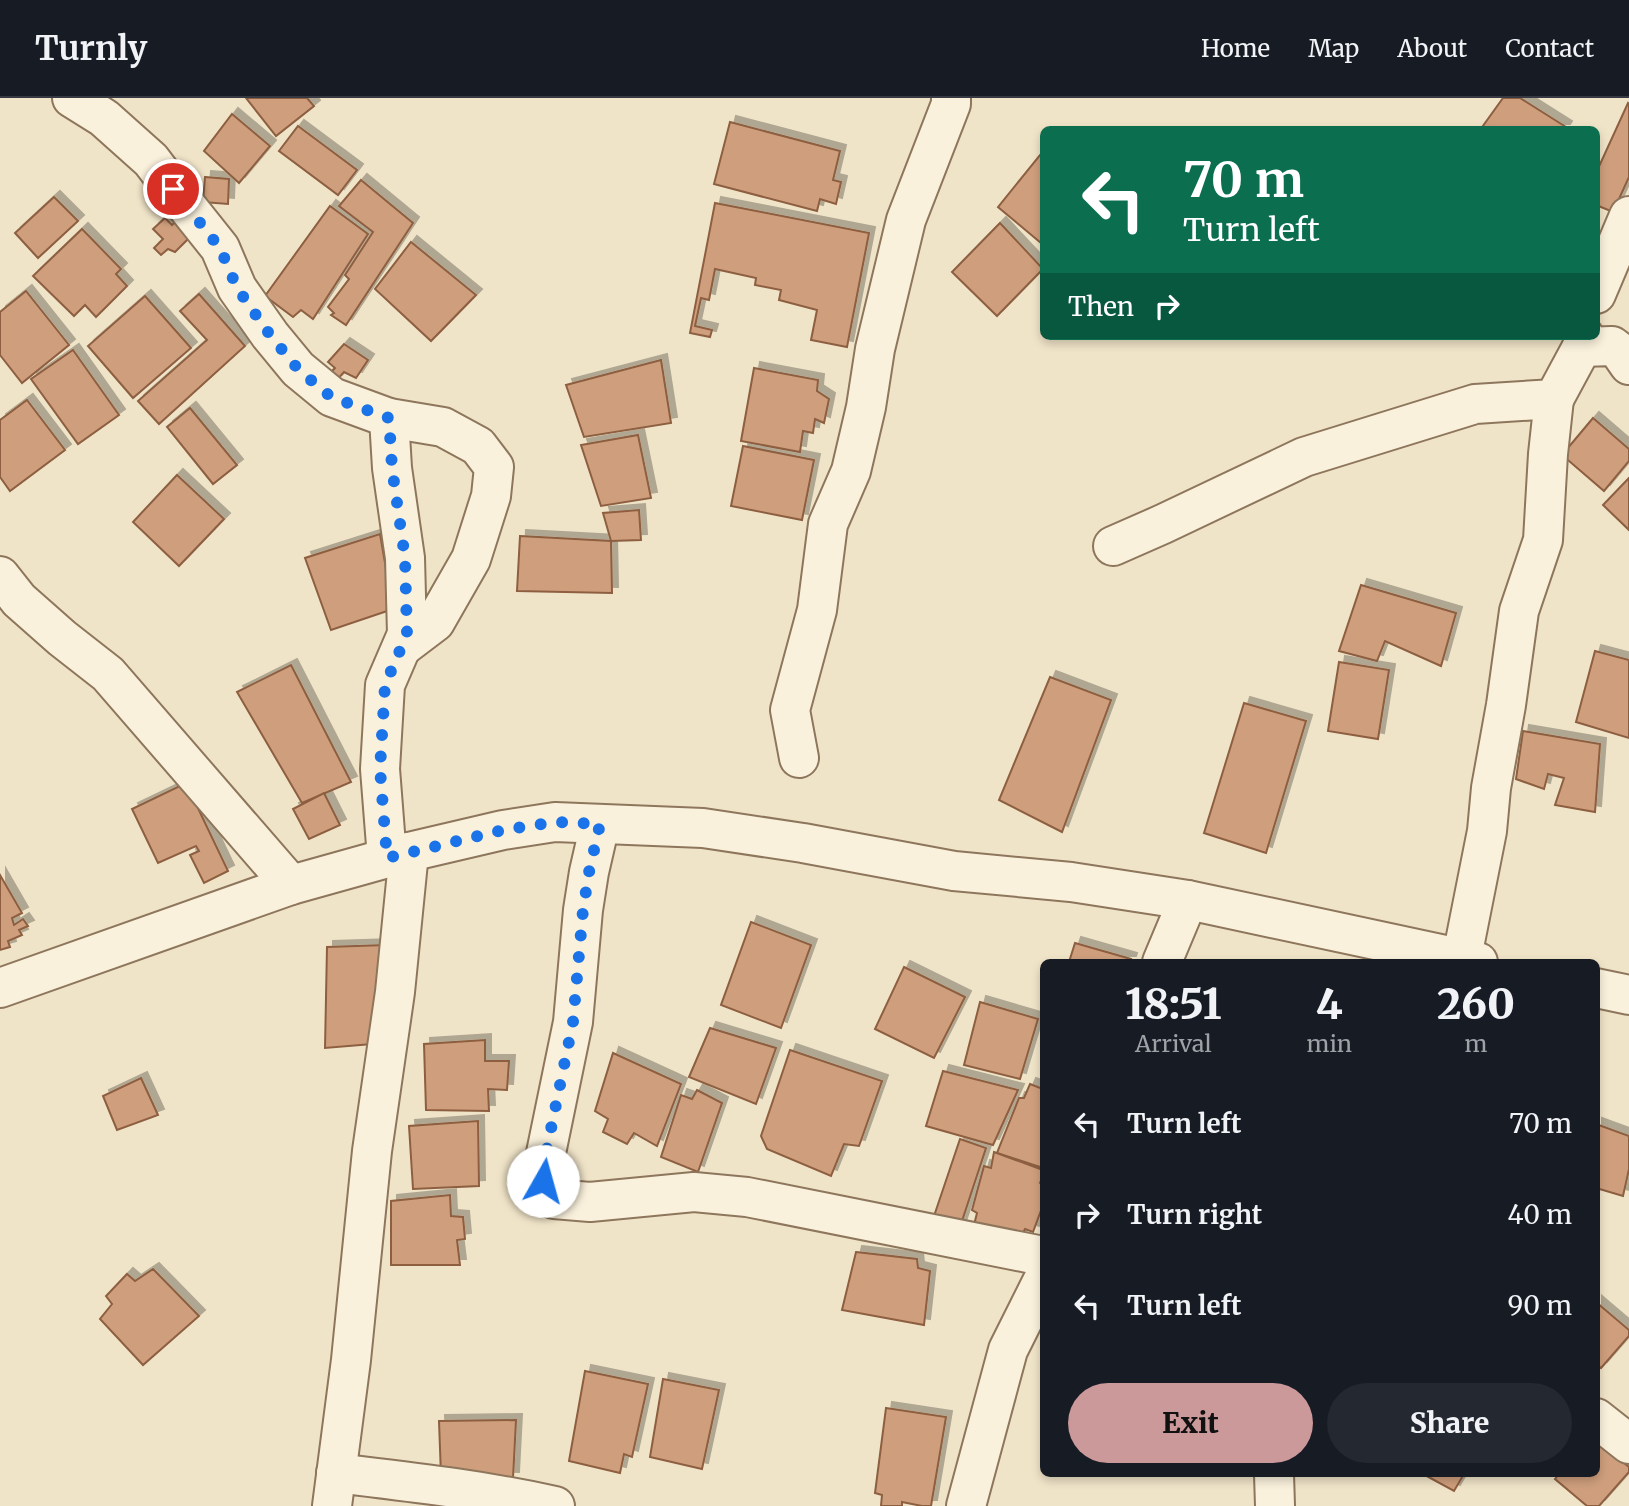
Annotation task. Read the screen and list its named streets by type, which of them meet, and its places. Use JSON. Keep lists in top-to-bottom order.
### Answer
{
  "page": {
    "header": "Turnly",
    "nav": [
      "Home",
      "Map",
      "About",
      "Contact"
    ],
    "turn": ["70 m", "Turn left"],
    "then": "Then",
    "eta": [
      "18:51",
      "Arrival",
      "4",
      "min",
      "260",
      "m"
    ],
    "list": [
      {
        "name": "Turn left",
        "value": "70 m"
      },
      {
        "name": "Turn right",
        "value": "40 m"
      },
      {
        "name": "Turn left",
        "value": "90 m"
      }
    ],
    "buttons": ["Exit", "Share"]
  }
}
